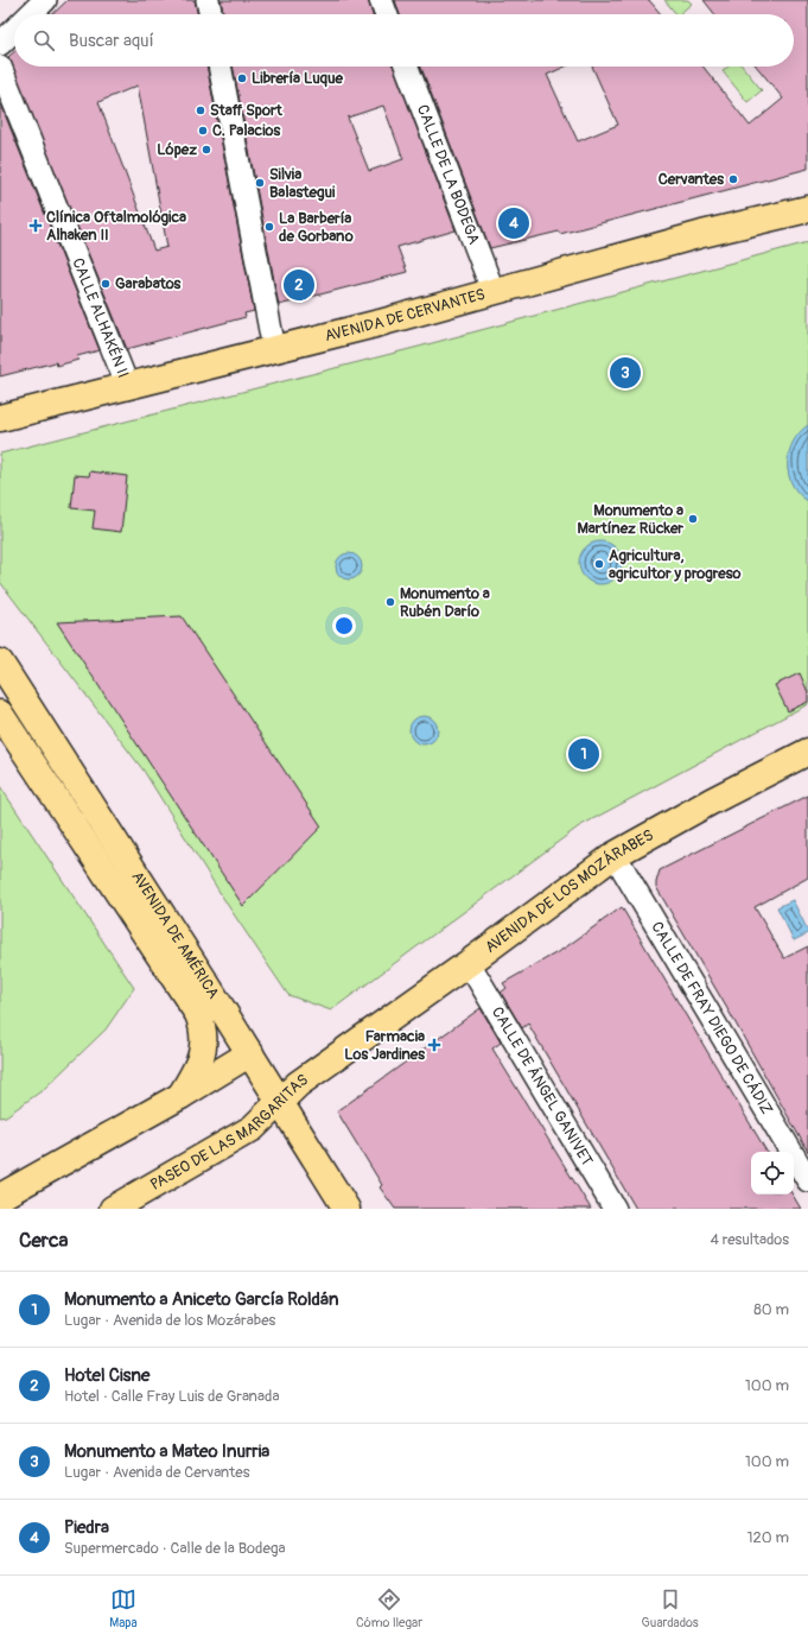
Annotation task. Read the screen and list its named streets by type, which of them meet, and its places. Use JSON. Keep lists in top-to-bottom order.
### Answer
{
  "streets": {
    "main road": [
      "AVENIDA DE CERVANTES",
      "AVENIDA DE LOS MOZÁRABES",
      "AVENIDA DE AMÉRICA",
      "PASEO DE LAS MARGARITAS"
    ],
    "street": [
      "CALLE DE LA BODEGA",
      "CALLE ALHAKÉN II",
      "CALLE DE FRAY DIEGO DE CÁDIZ",
      "CALLE DE ÁNGEL GANIVET"
    ]
  },
  "crossings": [
    ["CALLE DE LA BODEGA", "AVENIDA DE CERVANTES"],
    ["AVENIDA DE CERVANTES", "CALLE ALHAKÉN II"],
    ["AVENIDA DE LOS MOZÁRABES", "CALLE DE FRAY DIEGO DE CÁDIZ"],
    ["AVENIDA DE LOS MOZÁRABES", "CALLE DE ÁNGEL GANIVET"],
    ["AVENIDA DE LOS MOZÁRABES", "PASEO DE LAS MARGARITAS"],
    ["AVENIDA DE AMÉRICA", "PASEO DE LAS MARGARITAS"]
  ],
  "places": {
    "other": [
      "Librería Luque",
      "Staff Sport",
      "C. Palacios",
      "López",
      "Cervantes",
      "Silvia Balastegui",
      "La Barbería de Gorbano",
      "Garabatos",
      "Monumento a Martínez Rücker",
      "Agricultura, agricultor y progreso",
      "Monumento a Rubén Darío"
    ],
    "health": ["Clínica Oftalmológica Alhaken II", "Farmacia Los Jardines"]
  },
  "page": {
    "search": "Buscar aquí",
    "pins": [
      "4",
      "2",
      "3",
      "1"
    ],
    "heading": ["Cerca", "4 resultados"],
    "list": [
      {
        "mark": "1",
        "name": "Monumento a Aniceto García Roldán",
        "note": "Lugar · Avenida de los Mozárabes",
        "value": "80 m"
      },
      {
        "mark": "2",
        "name": "Hotel Cisne",
        "note": "Hotel · Calle Fray Luis de Granada",
        "value": "100 m"
      },
      {
        "mark": "3",
        "name": "Monumento a Mateo Inurria",
        "note": "Lugar · Avenida de Cervantes",
        "value": "100 m"
      },
      {
        "mark": "4",
        "name": "Piedra",
        "note": "Supermercado · Calle de la Bodega",
        "value": "120 m"
      }
    ],
    "nav": ["Mapa", "Cómo llegar", "Guardados"]
  }
}
